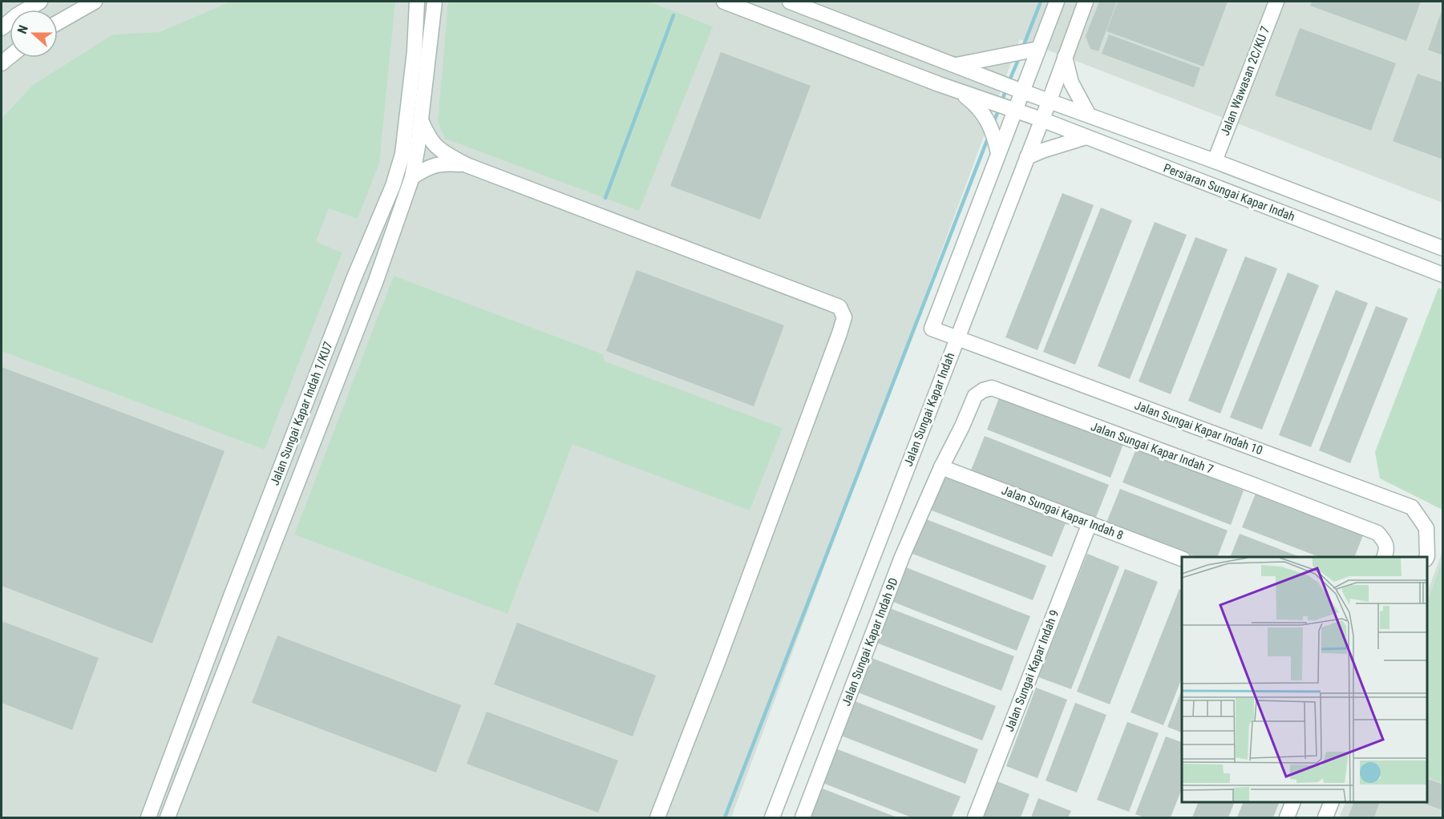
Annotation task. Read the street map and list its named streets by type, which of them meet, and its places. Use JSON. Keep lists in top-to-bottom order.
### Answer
{
  "streets": {
    "street": [
      "Jalan Wawasan 2C/KU 7",
      "Persiaran Sungai Kapar Indah",
      "Jalan Sungai Kapar Indah",
      "Jalan Sungai Kapar Indah 1/KU7",
      "Jalan Sungai Kapar Indah 10",
      "Jalan Sungai Kapar Indah 7",
      "Jalan Sungai Kapar Indah 8",
      "Jalan Sungai Kapar Indah 9D",
      "Jalan Sungai Kapar Indah 9"
    ]
  },
  "crossings": [
    ["Jalan Wawasan 2C/KU 7", "Persiaran Sungai Kapar Indah"],
    ["Persiaran Sungai Kapar Indah", "Jalan Sungai Kapar Indah"],
    ["Jalan Sungai Kapar Indah", "Jalan Sungai Kapar Indah 10"],
    ["Jalan Sungai Kapar Indah 7", "Jalan Sungai Kapar Indah 8"],
    ["Jalan Sungai Kapar Indah 7", "Jalan Sungai Kapar Indah 9D"],
    ["Jalan Sungai Kapar Indah 8", "Jalan Sungai Kapar Indah 9D"],
    ["Jalan Sungai Kapar Indah 8", "Jalan Sungai Kapar Indah 9"]
  ],
  "north": "left"
}
